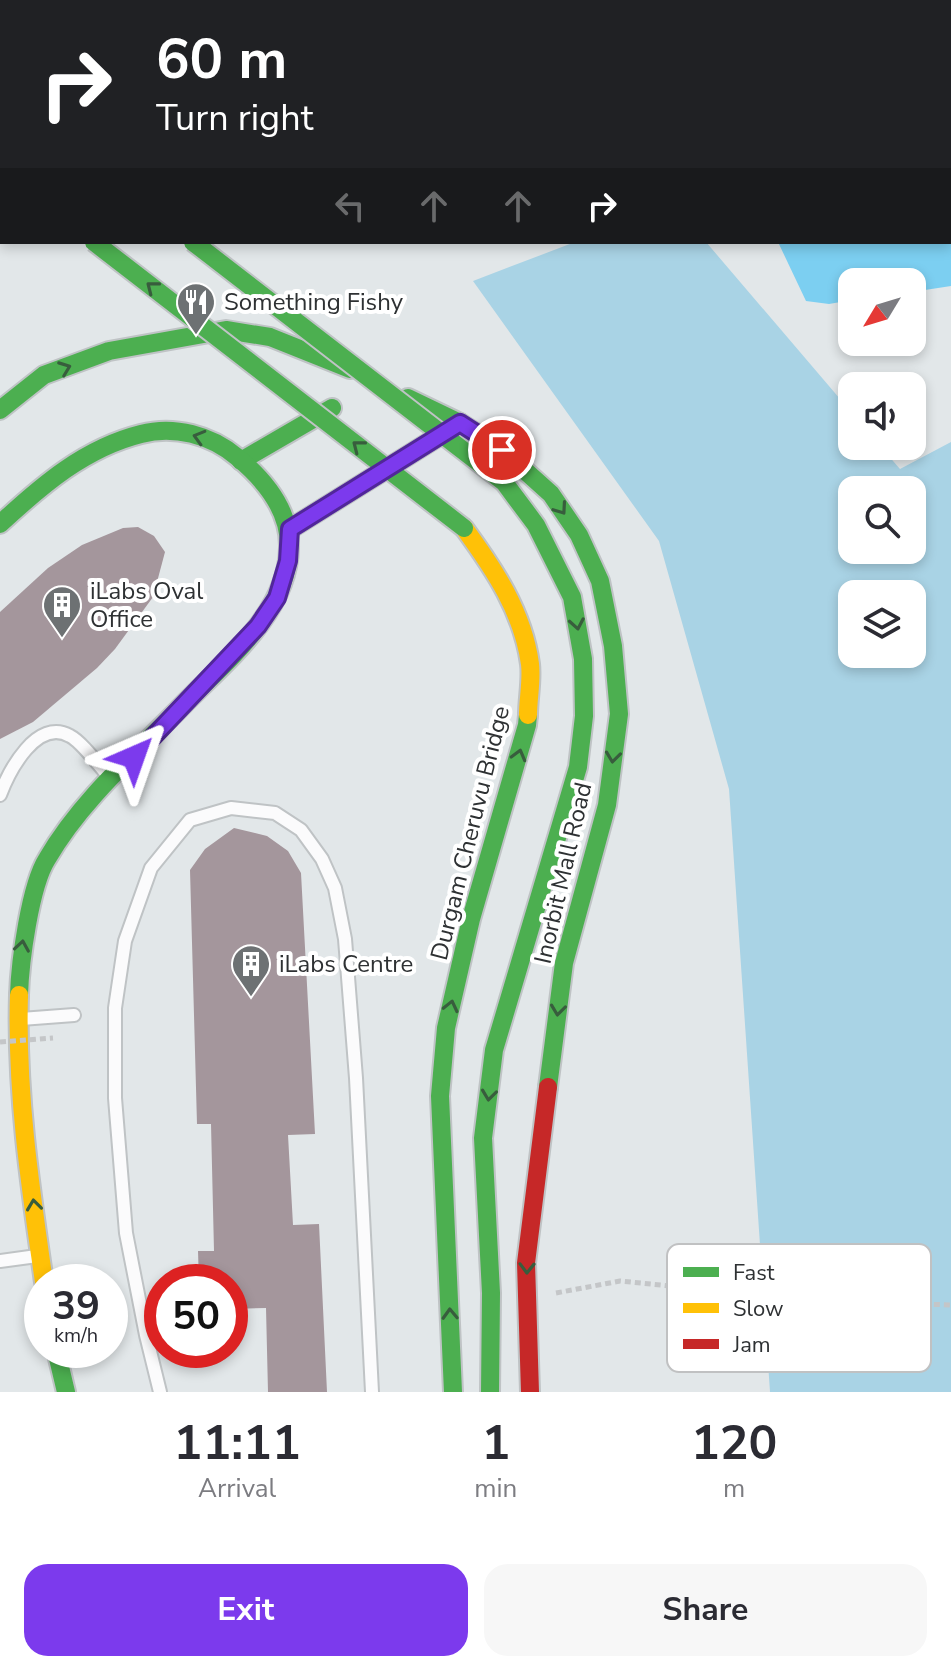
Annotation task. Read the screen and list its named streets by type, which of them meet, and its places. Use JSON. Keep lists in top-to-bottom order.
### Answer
{
  "streets": {
    "main road": ["Durgam Cheruvu Bridge", "Inorbit Mall Road"]
  },
  "one_way": ["Durgam Cheruvu Bridge"],
  "places": {
    "restaurant": ["Something Fishy"],
    "building": ["iLabs Oval Office", "iLabs Centre"]
  },
  "legend": ["Fast", "Slow", "Jam"],
  "north": "bottom left",
  "page": {
    "turn": ["60 m", "Turn right"],
    "speed": "39 km/h",
    "limit": "50",
    "eta": [
      "11:11",
      "Arrival",
      "1",
      "min",
      "120",
      "m"
    ],
    "buttons": ["Exit", "Share"]
  }
}
